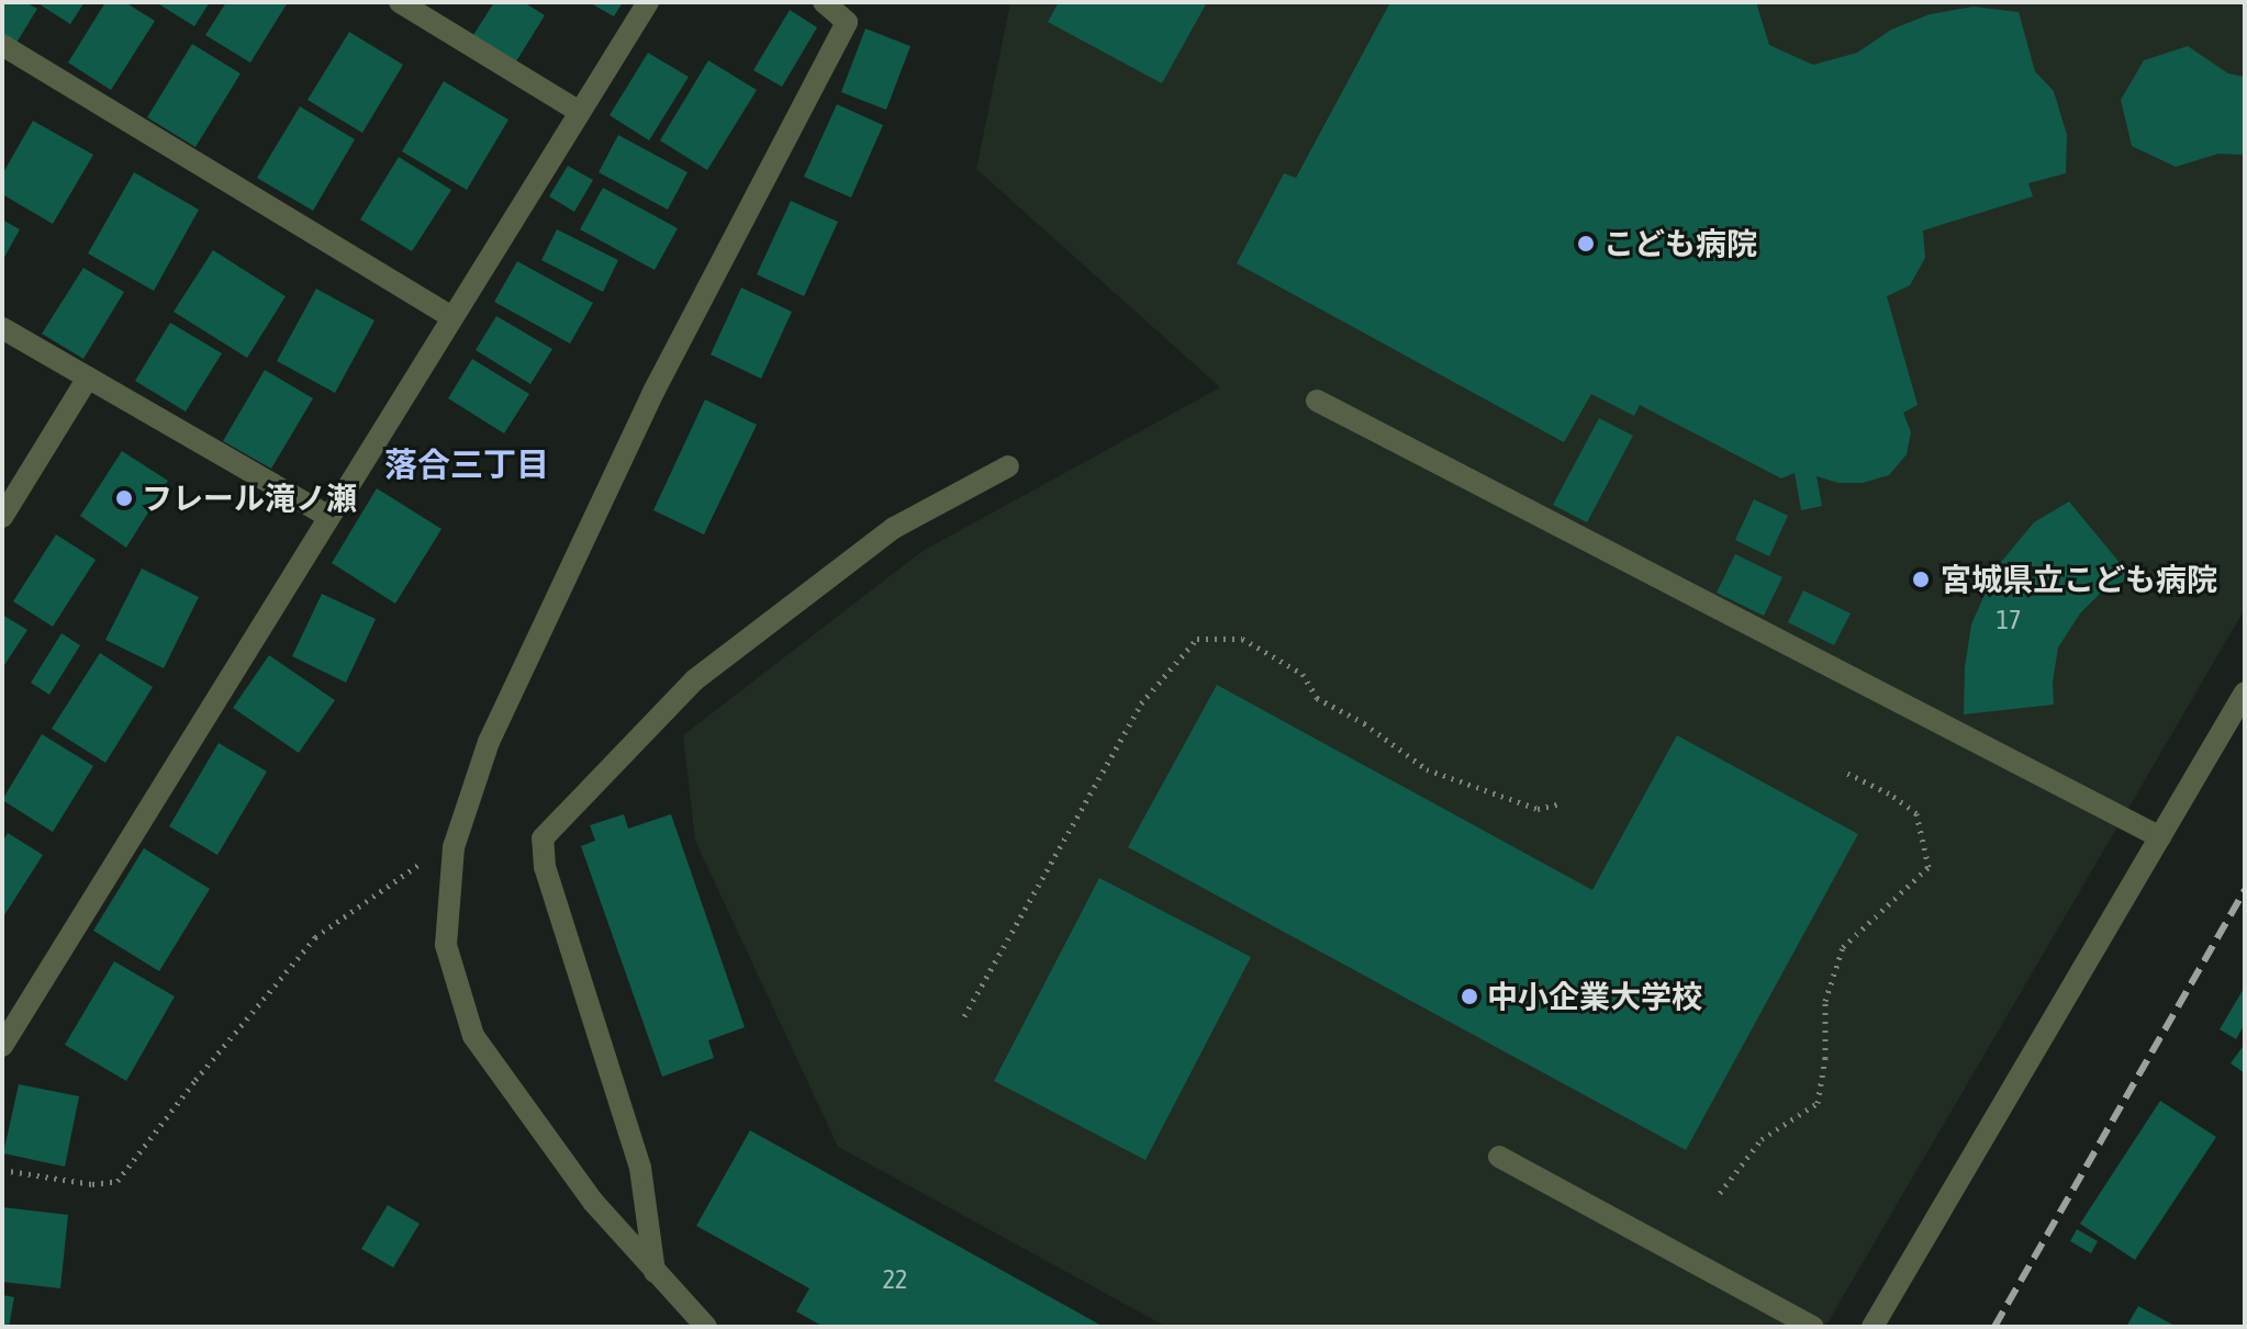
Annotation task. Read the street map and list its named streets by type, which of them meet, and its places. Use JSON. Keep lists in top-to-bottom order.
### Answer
{
  "districts": ["落合三丁目"],
  "places": [
    "こども病院",
    "フレール滝ノ瀬",
    "宮城県立こども病院",
    "中小企業大学校"
  ],
  "house_numbers": ["17", "22"]
}
